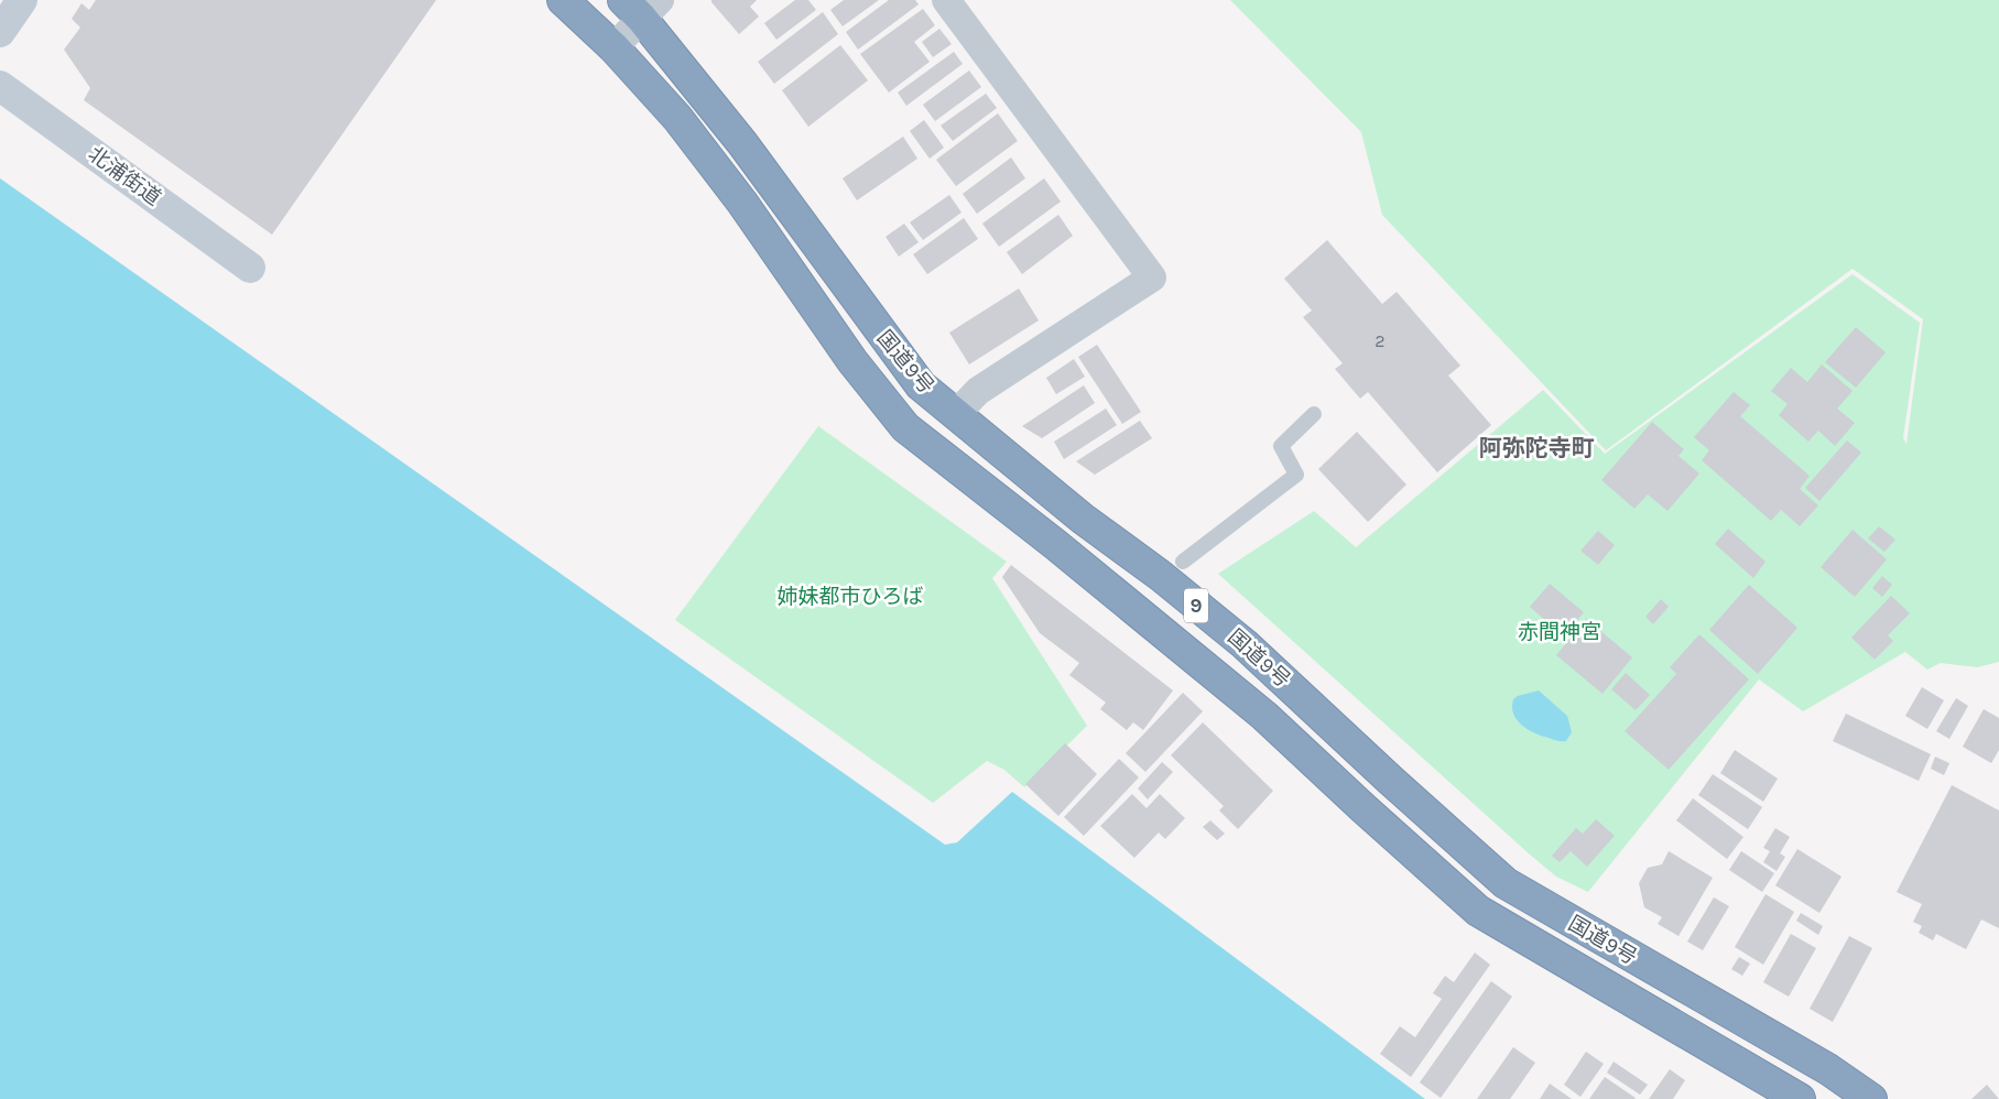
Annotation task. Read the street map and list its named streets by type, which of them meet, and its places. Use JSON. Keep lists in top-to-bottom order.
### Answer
{
  "streets": {
    "highway": ["国道9号", "9"],
    "street": ["北浦街道"]
  },
  "districts": ["阿弥陀寺町"],
  "parks": ["姉妹都市ひろば", "赤間神宮"],
  "house_numbers": ["2"]
}
